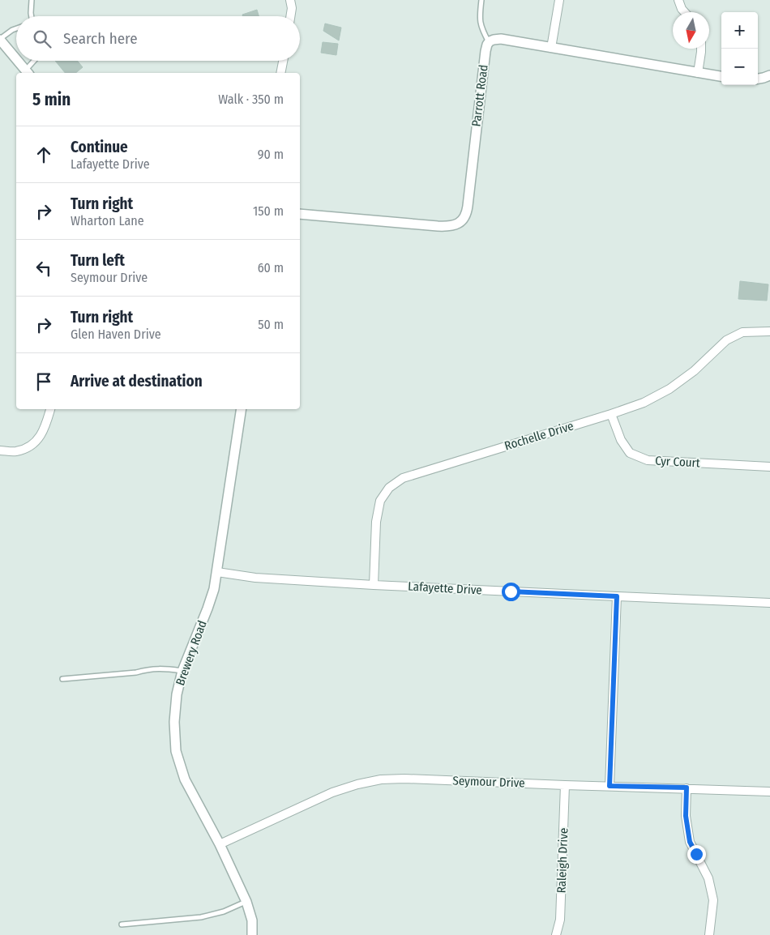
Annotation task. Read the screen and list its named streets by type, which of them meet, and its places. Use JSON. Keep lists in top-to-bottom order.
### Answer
{
  "streets": {
    "street": [
      "Parrott Road",
      "Rochelle Drive",
      "Cyr Court",
      "Lafayette Drive",
      "Brewery Road",
      "Seymour Drive",
      "Raleigh Drive"
    ]
  },
  "crossings": [
    ["Rochelle Drive", "Cyr Court"],
    ["Rochelle Drive", "Lafayette Drive"],
    ["Lafayette Drive", "Brewery Road"],
    ["Brewery Road", "Seymour Drive"],
    ["Seymour Drive", "Raleigh Drive"]
  ],
  "north": "bottom",
  "page": {
    "map_buttons": ["+", "−"],
    "search": "Search here",
    "heading": ["5 min", "Walk · 350 m"],
    "list": [
      ["Continue", "Lafayette Drive", "90 m"],
      ["Turn right", "Wharton Lane", "150 m"],
      ["Turn left", "Seymour Drive", "60 m"],
      ["Turn right", "Glen Haven Drive", "50 m"],
      "Arrive at destination"
    ]
  }
}
